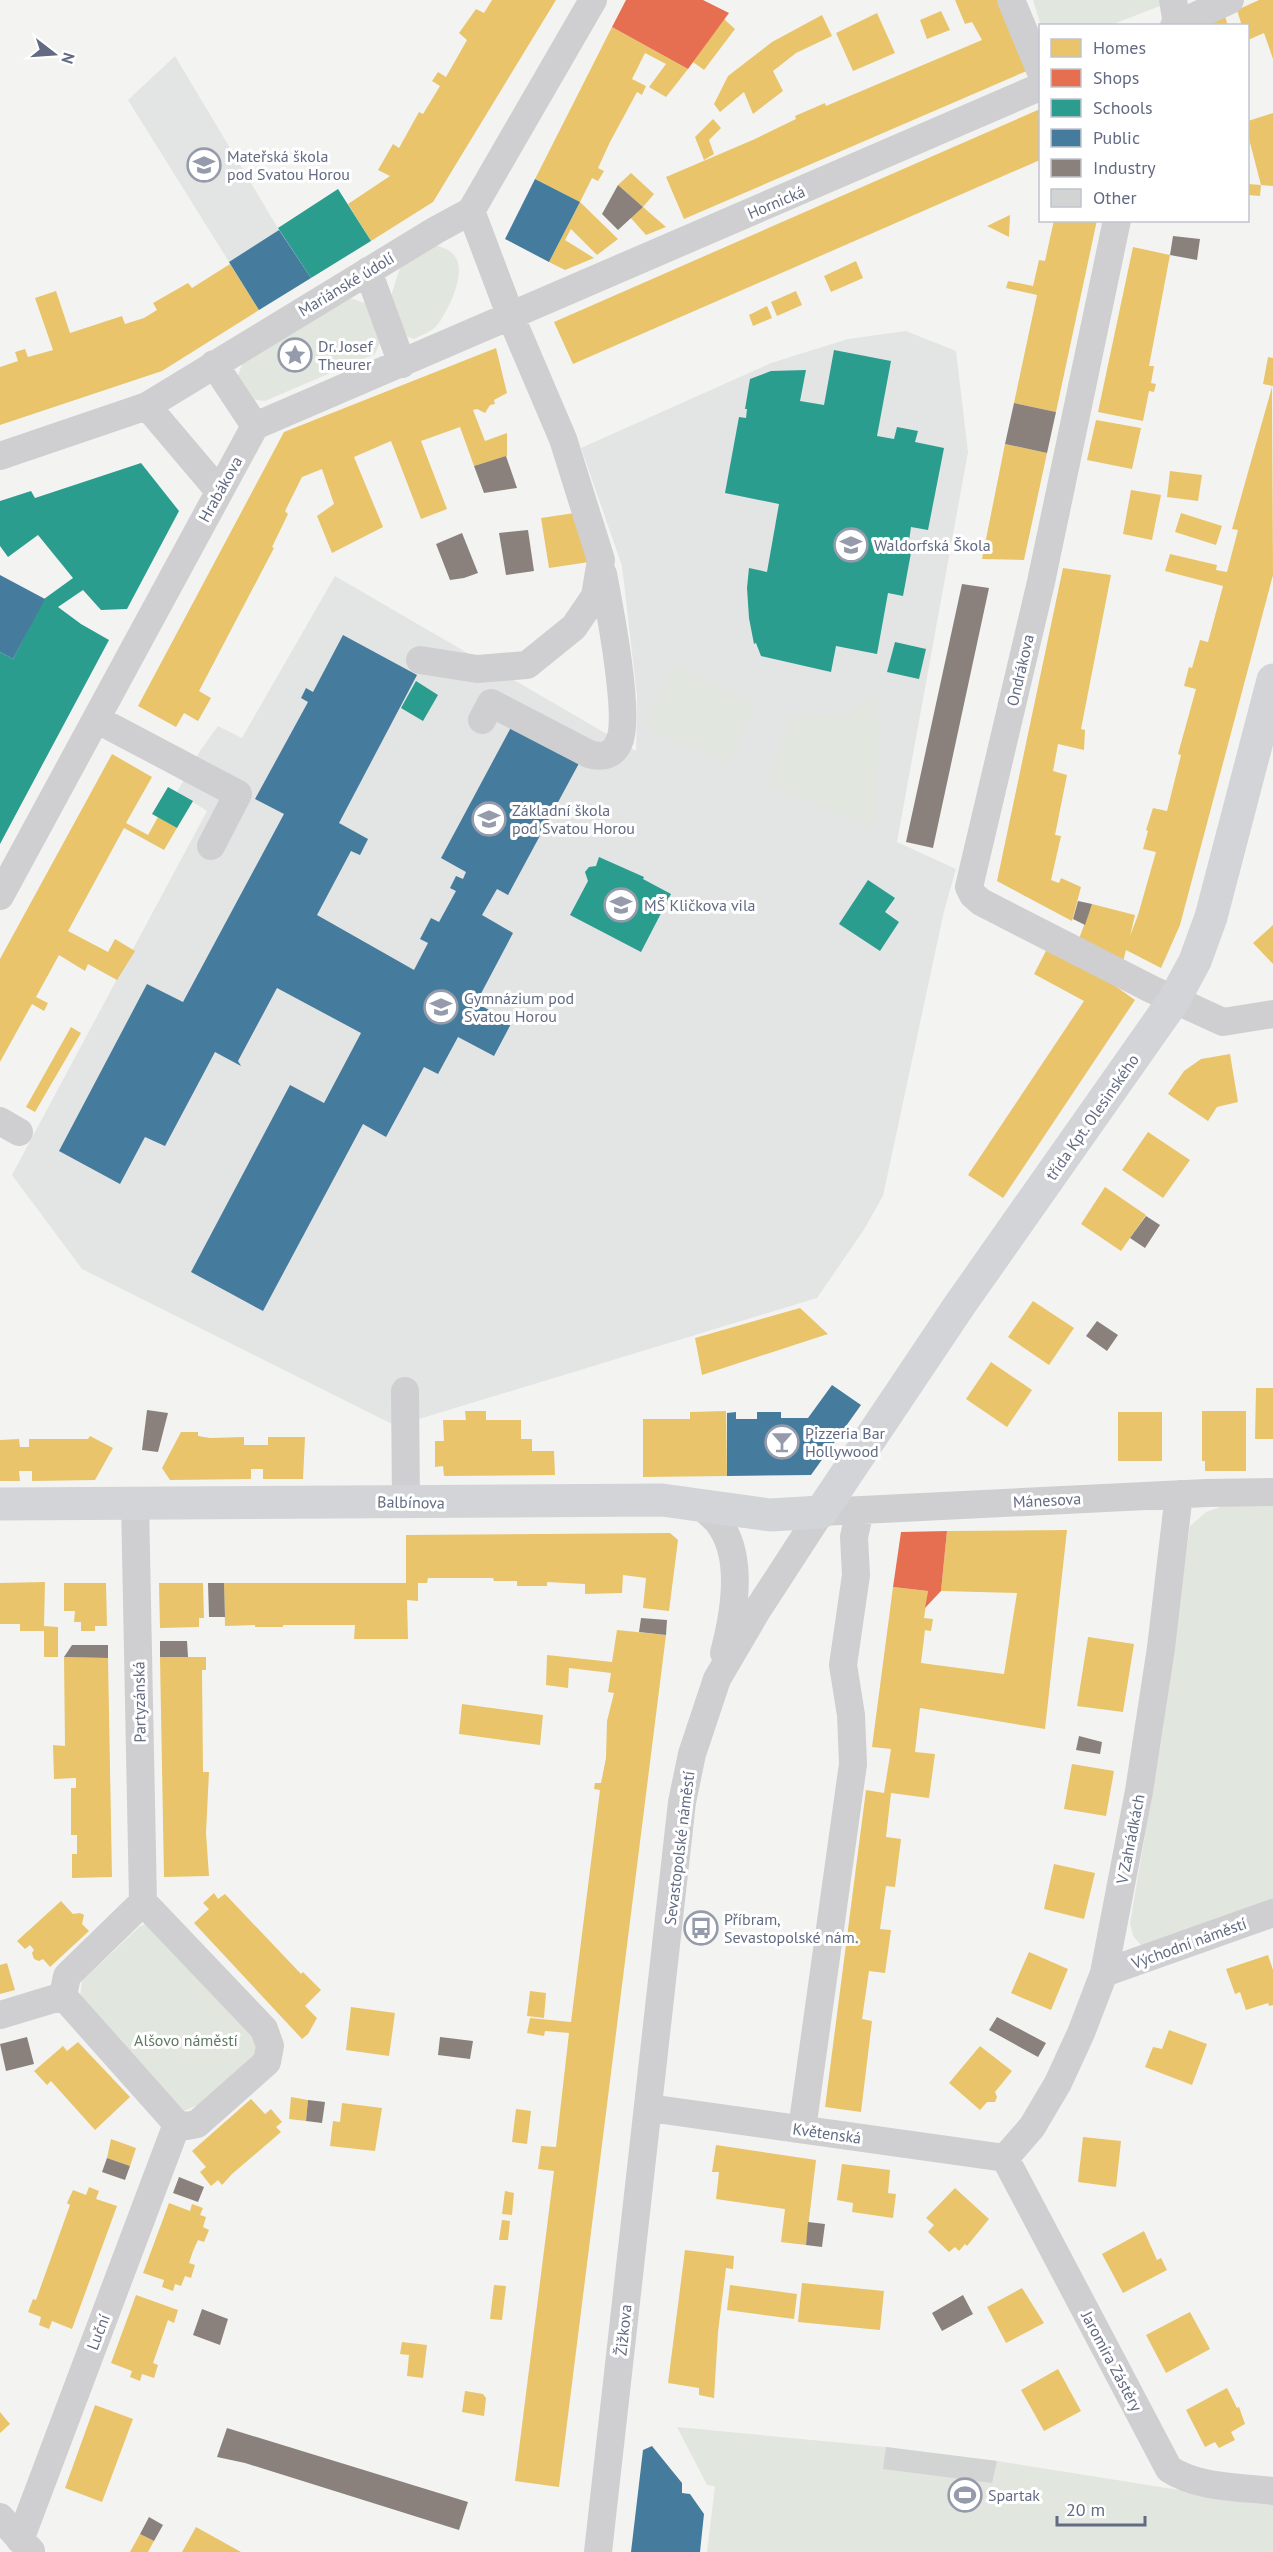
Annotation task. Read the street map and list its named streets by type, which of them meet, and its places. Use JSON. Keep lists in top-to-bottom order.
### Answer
{
  "streets": {
    "main road": ["třída Kpt. Olesinského", "Balbínova"],
    "street": [
      "Hornická",
      "Mariánské údolí",
      "Hrabákova",
      "Ondrákova",
      "Mánesova",
      "Partyzánská",
      "V Zahrádkách",
      "Sevastopolské náměstí",
      "Východní náměstí",
      "Květenská",
      "Žižkova",
      "Luční",
      "Jaromíra Zástěry"
    ]
  },
  "crossings": [
    ["Ondrákova", "třída Kpt. Olesinského"],
    ["třída Kpt. Olesinského", "Mánesova"],
    ["třída Kpt. Olesinského", "Balbínova"],
    ["třída Kpt. Olesinského", "Sevastopolské náměstí"],
    ["Mánesova", "Balbínova"],
    ["Mánesova", "V Zahrádkách"],
    ["Mánesova", "Sevastopolské náměstí"],
    ["Balbínova", "Partyzánská"],
    ["Balbínova", "Sevastopolské náměstí"],
    ["V Zahrádkách", "Východní náměstí"],
    ["V Zahrádkách", "Květenská"],
    ["V Zahrádkách", "Jaromíra Zástěry"],
    ["Sevastopolské náměstí", "Květenská"],
    ["Sevastopolské náměstí", "Žižkova"],
    ["Květenská", "Žižkova"],
    ["Květenská", "Jaromíra Zástěry"]
  ],
  "parks": ["Alšovo náměstí"],
  "places": {
    "school or university": [
      "Mateřská škola pod Svatou Horou",
      "Waldorfská Škola",
      "Základní škola pod Svatou Horou",
      "MŠ Kličkova vila",
      "Gymnázium pod Svatou Horou"
    ],
    "place": ["Dr. Josef Theurer"],
    "bar": ["Pizzeria Bar Hollywood"],
    "bus stop": ["Příbram, Sevastopolské nám."],
    "sports": ["Spartak"]
  },
  "legend": [
    "Homes",
    "Shops",
    "Schools",
    "Public",
    "Industry",
    "Other"
  ],
  "scale_bar": "20 m",
  "north": "right"
}
